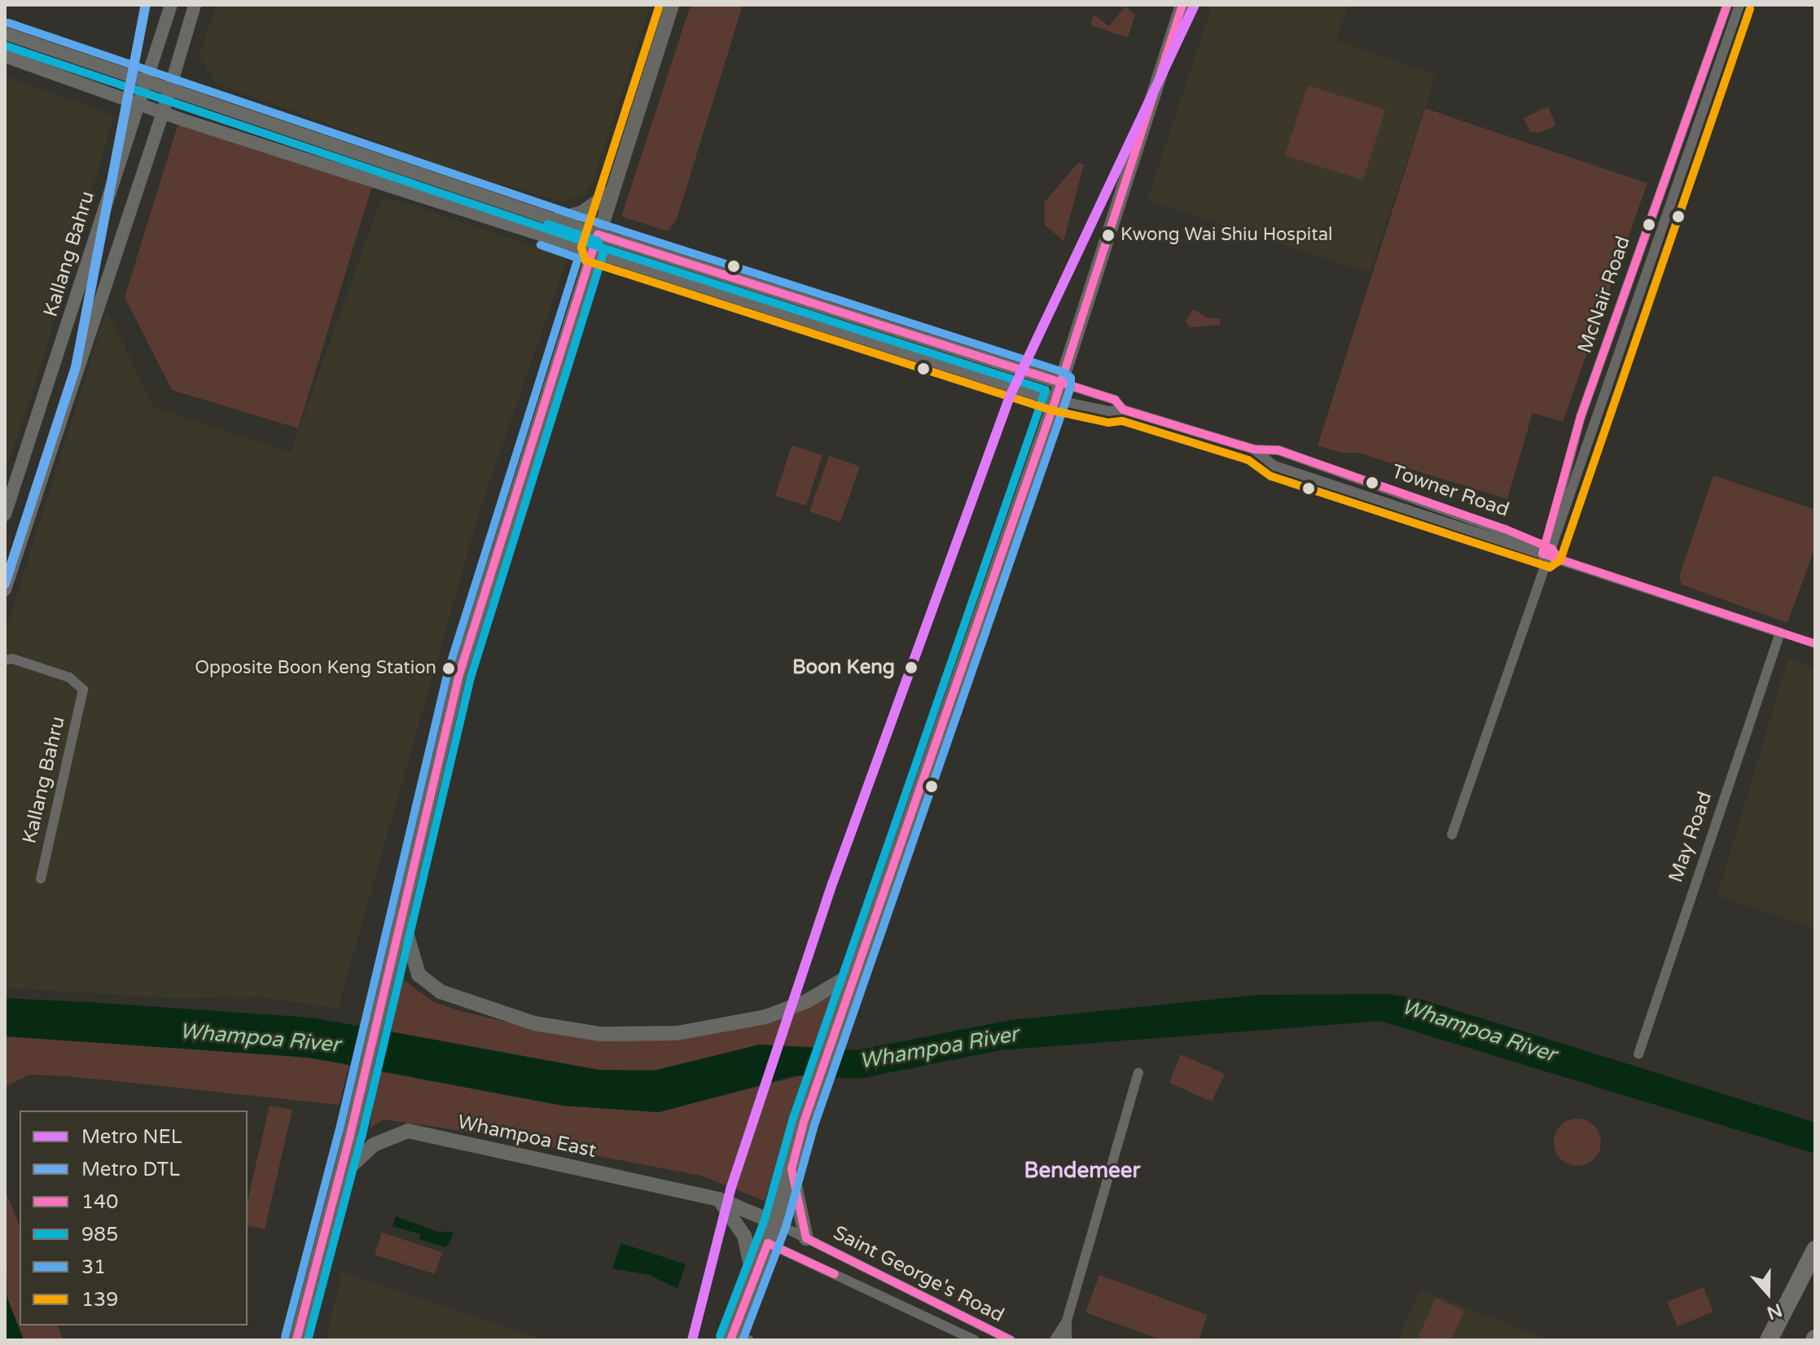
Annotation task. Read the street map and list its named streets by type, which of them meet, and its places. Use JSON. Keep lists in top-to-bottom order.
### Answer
{
  "streets": {
    "main road": ["Kallang Bahru", "Whampoa East"],
    "street": [
      "McNair Road",
      "Towner Road",
      "May Road",
      "Saint George's Road"
    ]
  },
  "crossings": [
    ["McNair Road", "Towner Road"],
    ["Towner Road", "May Road"],
    ["Whampoa East", "Saint George's Road"]
  ],
  "districts": ["Bendemeer"],
  "water": ["Whampoa River"],
  "places": ["Kwong Wai Shiu Hospital", "Boon Keng", "Opposite Boon Keng Station"],
  "lines": [
    "metro line NEL",
    "metro line DTL",
    "transit line 140",
    "transit line 139",
    "transit line 31",
    "transit line 985"
  ],
  "legend": [
    "Metro NEL",
    "Metro DTL",
    "140",
    "985",
    "31",
    "139"
  ],
  "north": "bottom"
}
